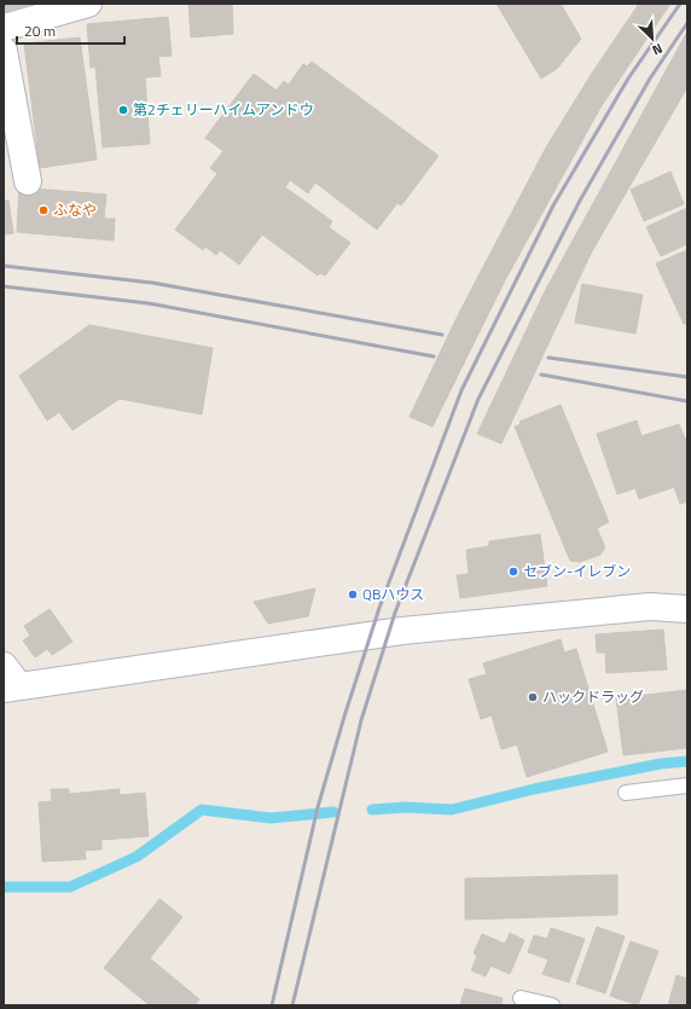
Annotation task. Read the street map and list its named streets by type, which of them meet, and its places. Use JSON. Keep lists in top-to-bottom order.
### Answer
{
  "places": [
    "第2チェリーハイムアンドウ",
    "ふなや",
    "セブン-イレブン",
    "QBハウス",
    "ハックドラッグ"
  ],
  "scale_bar": "20 m",
  "north": "bottom right"
}
